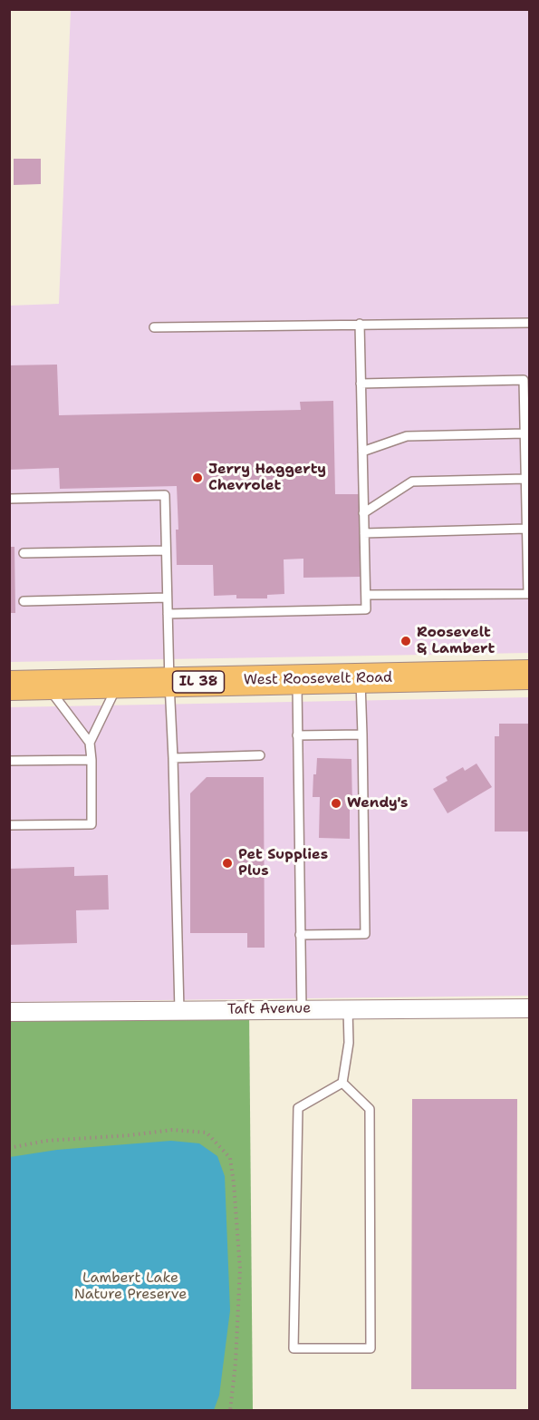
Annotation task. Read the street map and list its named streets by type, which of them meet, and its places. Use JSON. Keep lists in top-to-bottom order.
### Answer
{
  "streets": {
    "main road": ["West Roosevelt Road", "IL 38"],
    "street": ["Taft Avenue"]
  },
  "parks": ["Lambert Lake Nature Preserve"],
  "places": [
    "Jerry Haggerty Chevrolet",
    "Roosevelt & Lambert",
    "Wendy's",
    "Pet Supplies Plus"
  ]
}
